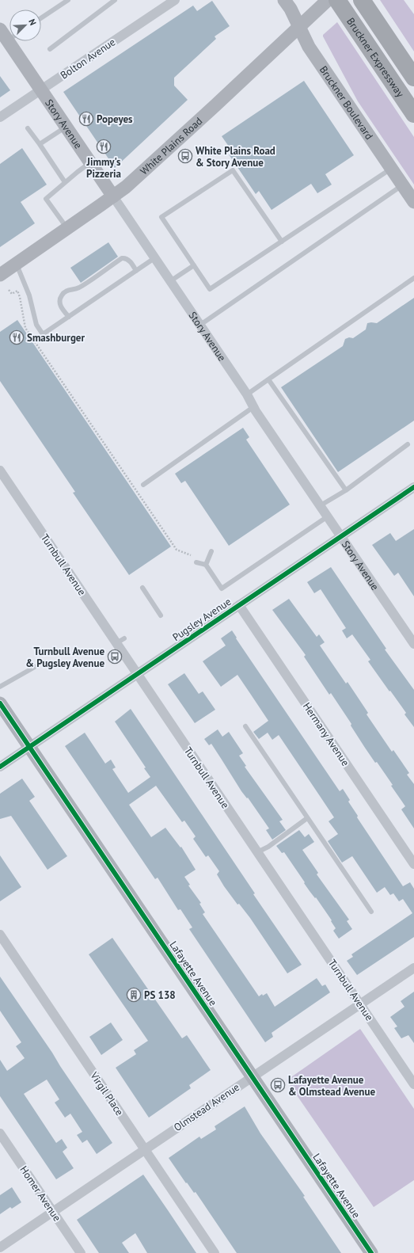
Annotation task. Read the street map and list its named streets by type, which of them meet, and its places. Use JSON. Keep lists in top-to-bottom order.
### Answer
{
  "streets": {
    "highway": ["Bruckner Expressway"],
    "street": [
      "Bolton Avenue",
      "Bruckner Boulevard",
      "Story Avenue",
      "White Plains Road",
      "Turnbull Avenue",
      "Pugsley Avenue",
      "Hermany Avenue",
      "Lafayette Avenue",
      "Virgil Place",
      "Olmstead Avenue",
      "Homer Avenue"
    ]
  },
  "crossings": [
    ["Bolton Avenue", "Story Avenue"],
    ["Bruckner Boulevard", "White Plains Road"],
    ["Story Avenue", "White Plains Road"],
    ["Story Avenue", "Pugsley Avenue"],
    ["Turnbull Avenue", "Pugsley Avenue"],
    ["Turnbull Avenue", "Olmstead Avenue"],
    ["Pugsley Avenue", "Hermany Avenue"],
    ["Pugsley Avenue", "Lafayette Avenue"],
    ["Lafayette Avenue", "Olmstead Avenue"],
    ["Virgil Place", "Olmstead Avenue"],
    ["Olmstead Avenue", "Homer Avenue"]
  ],
  "places": {
    "restaurant": ["Popeyes", "Jimmy's Pizzeria", "Smashburger"],
    "bus stop": ["White Plains Road & Story Avenue", "Turnbull Avenue & Pugsley Avenue", "Lafayette Avenue & Olmstead Avenue"],
    "building": ["PS 138"]
  },
  "north": "top right"
}
